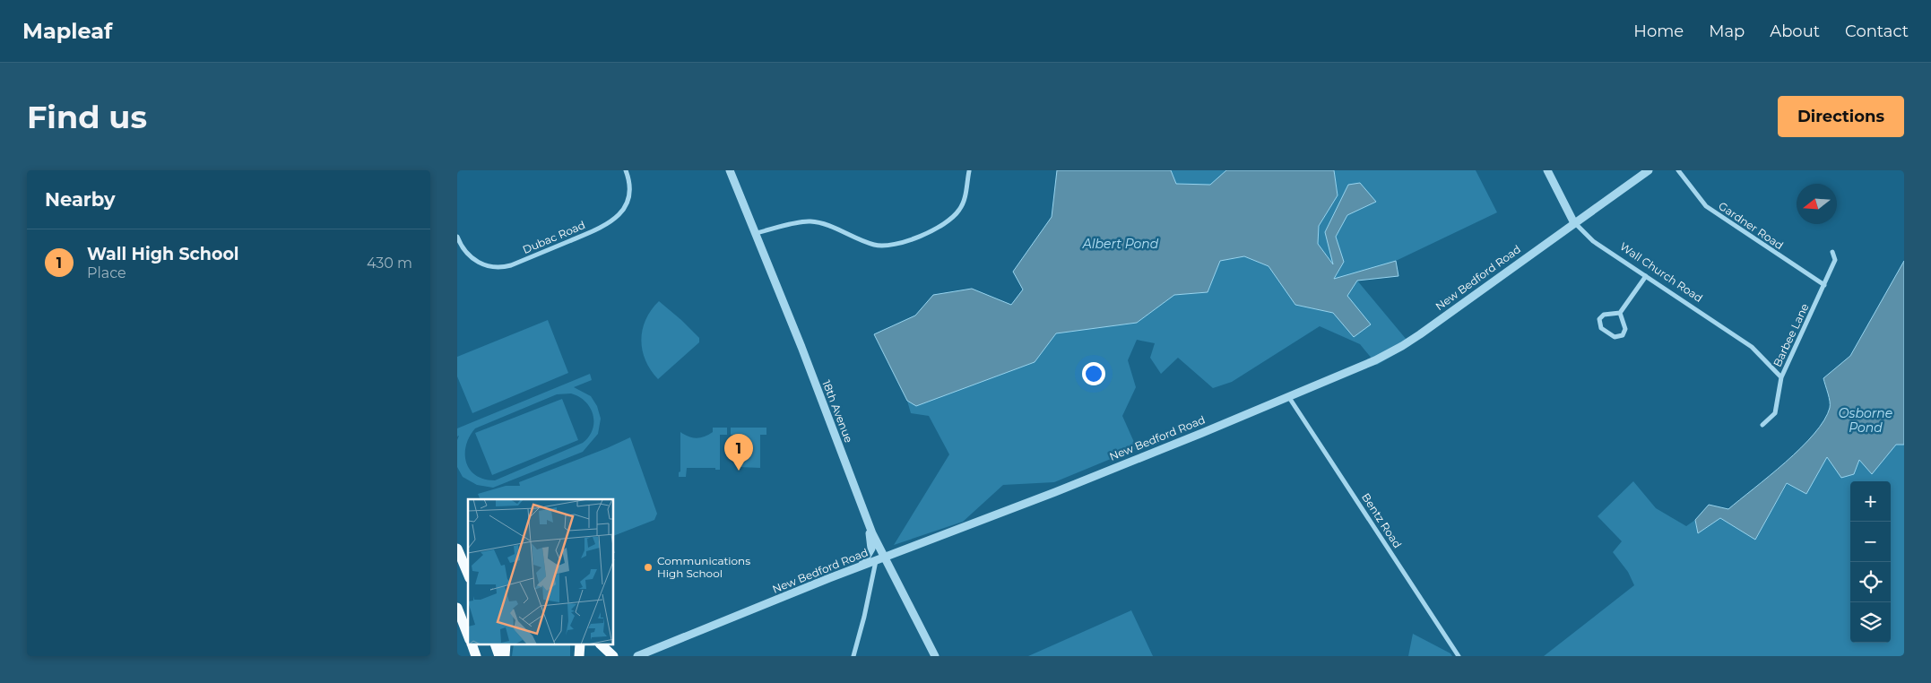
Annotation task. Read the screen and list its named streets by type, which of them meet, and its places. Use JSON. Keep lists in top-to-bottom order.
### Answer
{
  "streets": {
    "street": [
      "Gardner Road",
      "Dubac Road",
      "Wall Church Road",
      "New Bedford Road",
      "Barbee Lane",
      "18th Avenue",
      "Bentz Road"
    ]
  },
  "crossings": [
    ["Gardner Road", "Barbee Lane"],
    ["Wall Church Road", "New Bedford Road"],
    ["Wall Church Road", "Barbee Lane"],
    ["New Bedford Road", "18th Avenue"],
    ["New Bedford Road", "Bentz Road"]
  ],
  "water": ["Albert Pond", "Osborne Pond"],
  "places": ["Communications High School"],
  "north": "left",
  "page": {
    "header": "Mapleaf",
    "nav": [
      "Home",
      "Map",
      "About",
      "Contact"
    ],
    "buttons": "Directions",
    "title": "Find us",
    "heading": "Nearby",
    "list": [
      {
        "mark": "1",
        "name": "Wall High School",
        "note": "Place",
        "value": "430 m"
      }
    ],
    "pins": "1",
    "map_buttons": ["+", "−"]
  }
}
